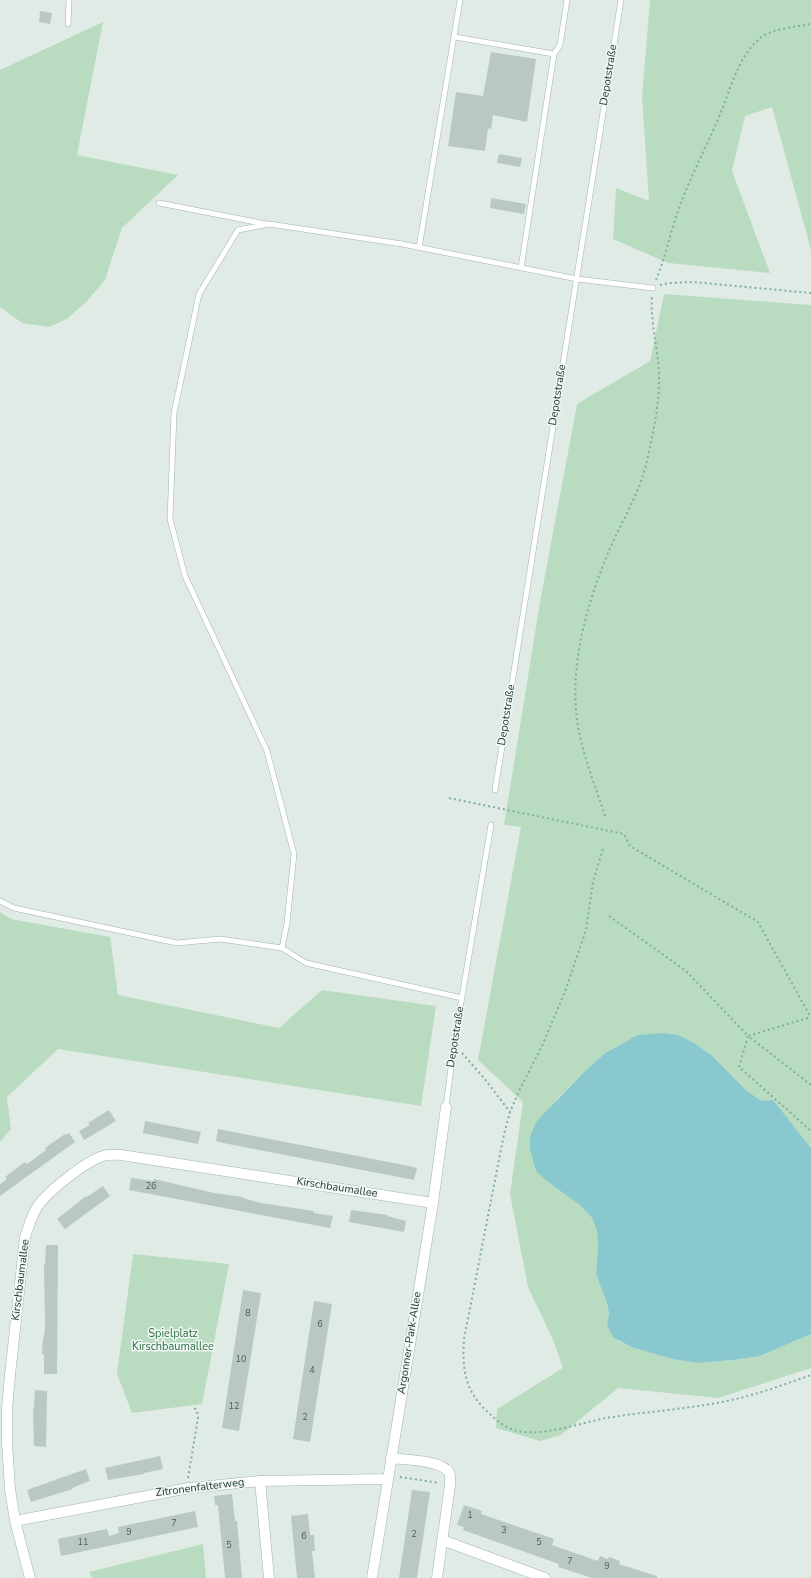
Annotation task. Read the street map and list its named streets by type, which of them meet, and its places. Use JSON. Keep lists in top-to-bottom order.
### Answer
{
  "streets": {
    "street": ["Kirschbaumallee", "Argonner-Park-Allee", "Zitronenfalterweg"],
    "lane": ["Depotstraße"]
  },
  "crossings": [
    ["Depotstraße", "Argonner-Park-Allee"],
    ["Kirschbaumallee", "Argonner-Park-Allee"],
    ["Kirschbaumallee", "Zitronenfalterweg"],
    ["Argonner-Park-Allee", "Zitronenfalterweg"]
  ],
  "parks": ["Spielplatz Kirschbaumallee"],
  "house_numbers": [
    "26",
    "8",
    "6",
    "10",
    "4",
    "12",
    "2",
    "1",
    "7",
    "3",
    "9",
    "2",
    "6",
    "11",
    "5",
    "5",
    "7",
    "9"
  ]
}
